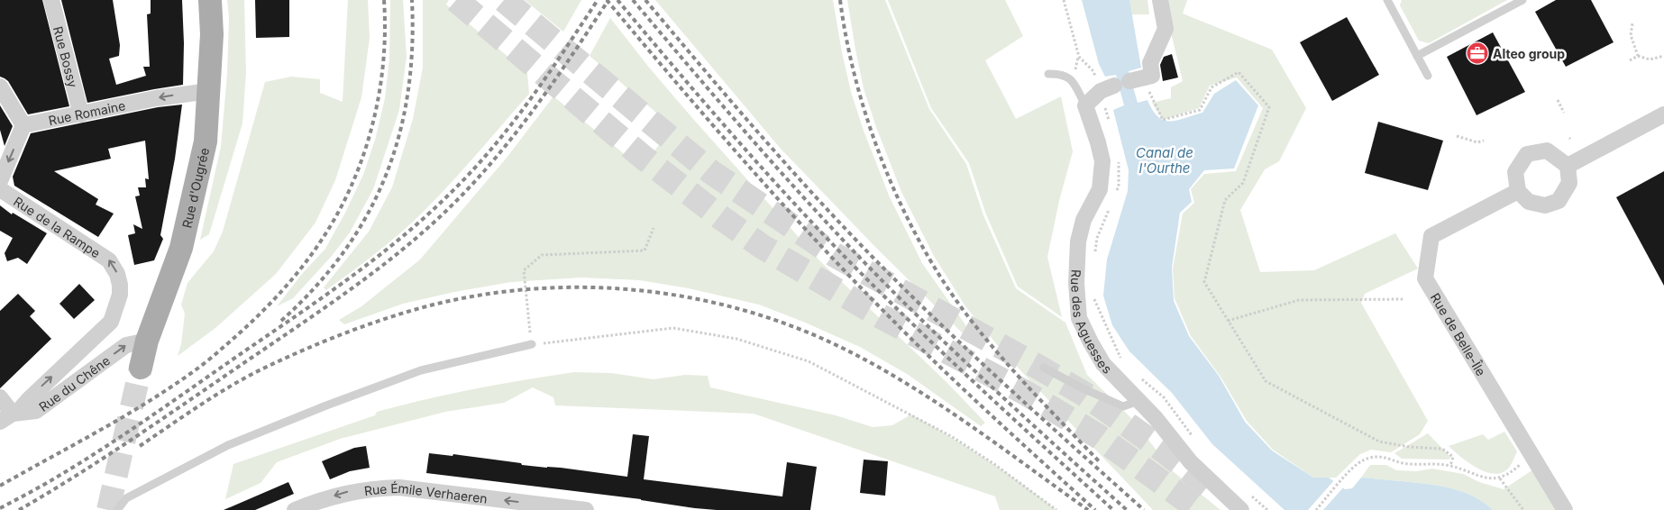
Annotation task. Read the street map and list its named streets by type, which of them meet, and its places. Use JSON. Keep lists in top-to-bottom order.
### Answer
{
  "streets": {
    "main road": ["Rue d'Ougrée"],
    "street": [
      "Rue Bossy",
      "Rue Romaine",
      "Rue de la Rampe",
      "Rue des Aguesses",
      "Rue de Belle-Île",
      "Rue du Chêne",
      "Rue Émile Verhaeren"
    ]
  },
  "crossings": [
    ["Rue Bossy", "Rue Romaine"],
    ["Rue Romaine", "Rue d'Ougrée"],
    ["Rue d'Ougrée", "Rue du Chêne"],
    ["Rue de la Rampe", "Rue du Chêne"]
  ],
  "one_way": ["Rue Romaine", "Rue du Chêne", "Rue Émile Verhaeren"],
  "water": ["Canal de l'Ourthe"],
  "places": {
    "office": ["Alteo group"]
  }
}
